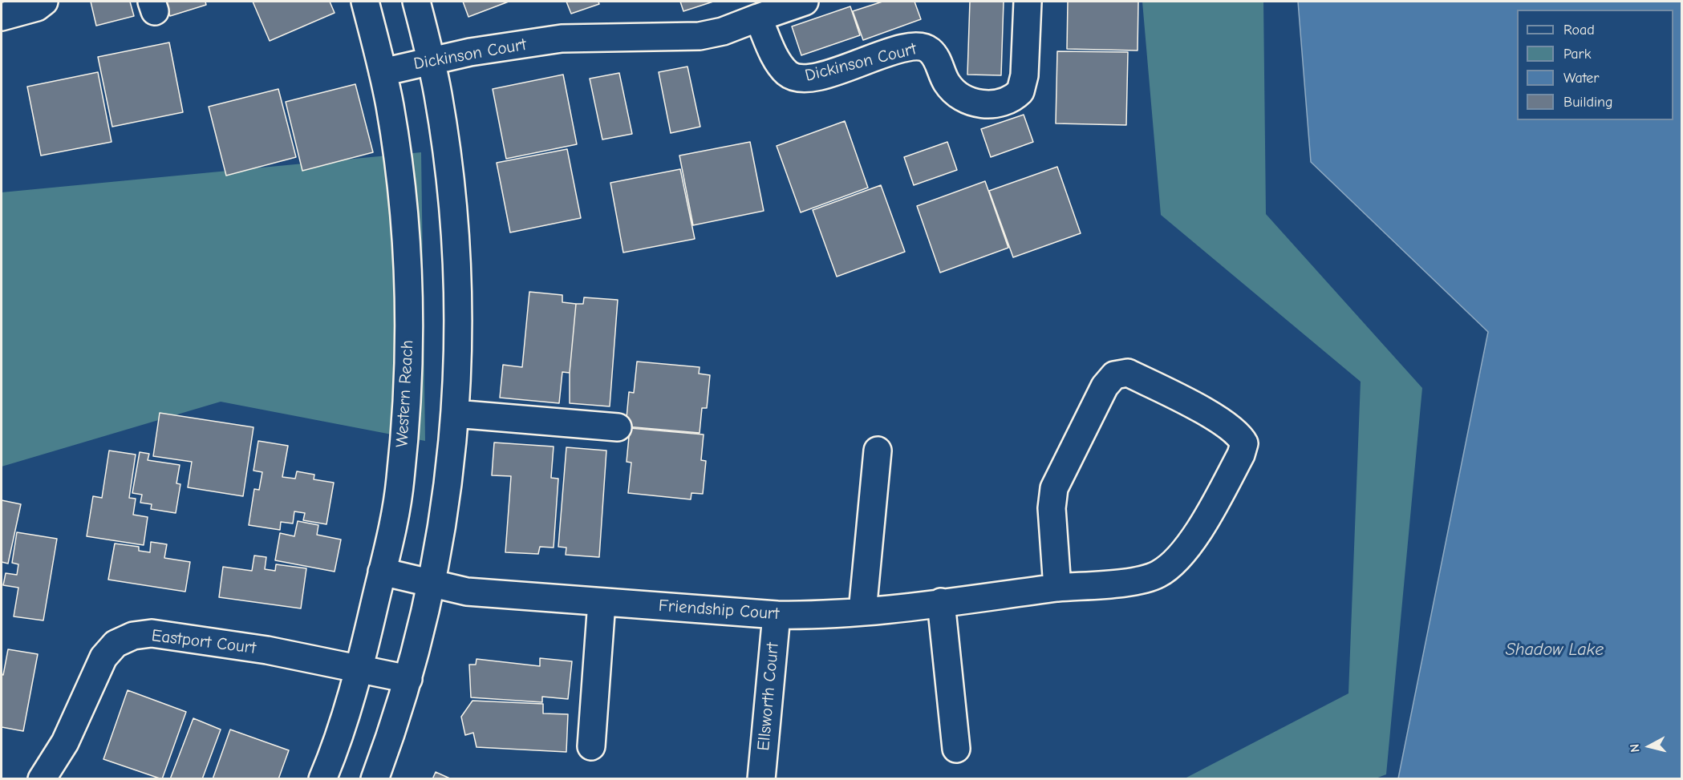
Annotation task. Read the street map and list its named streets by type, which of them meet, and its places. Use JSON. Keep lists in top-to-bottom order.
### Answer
{
  "streets": {
    "street": [
      "Dickinson Court",
      "Western Reach",
      "Friendship Court",
      "Eastport Court",
      "Ellsworth Court"
    ]
  },
  "crossings": [
    ["Dickinson Court", "Western Reach"],
    ["Western Reach", "Friendship Court"],
    ["Western Reach", "Eastport Court"],
    ["Friendship Court", "Ellsworth Court"]
  ],
  "water": ["Shadow Lake"],
  "legend": [
    "Road",
    "Park",
    "Water",
    "Building"
  ],
  "north": "left"
}
